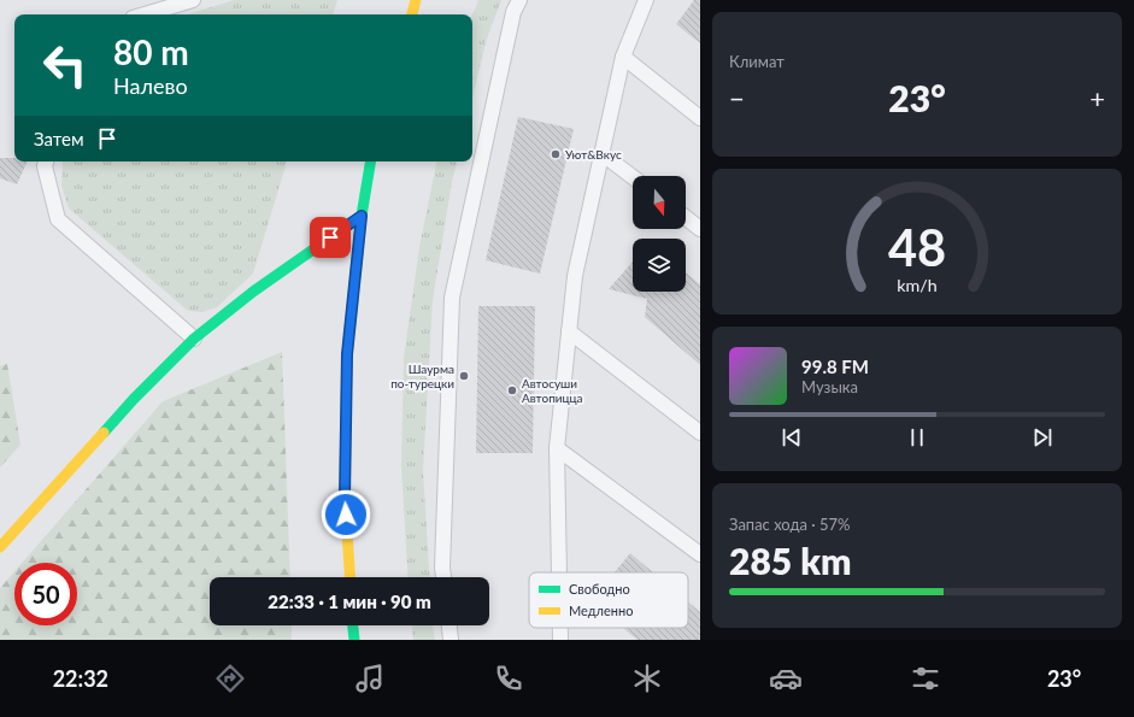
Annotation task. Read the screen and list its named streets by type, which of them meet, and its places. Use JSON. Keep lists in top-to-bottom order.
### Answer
{
  "places": ["Уют&Вкус", "Шаурма по-турецки", "Автосуши Автопицца"],
  "legend": ["Свободно", "Медленно"],
  "north": "bottom",
  "page": {
    "tile": [
      "Климат",
      ["Запас хода · 57%", "285 km"]
    ],
    "turn": ["80 m", "Налево"],
    "heat": ["−", "23°", "+"],
    "then": "Затем",
    "song": ["99.8 FM", "Музыка"],
    "limit": "50",
    "trip": "22:33 · 1 мин · 90 m",
    "tabs": ["22:32", "23°"],
    "gauge": ["48", "km/h"]
  }
}
